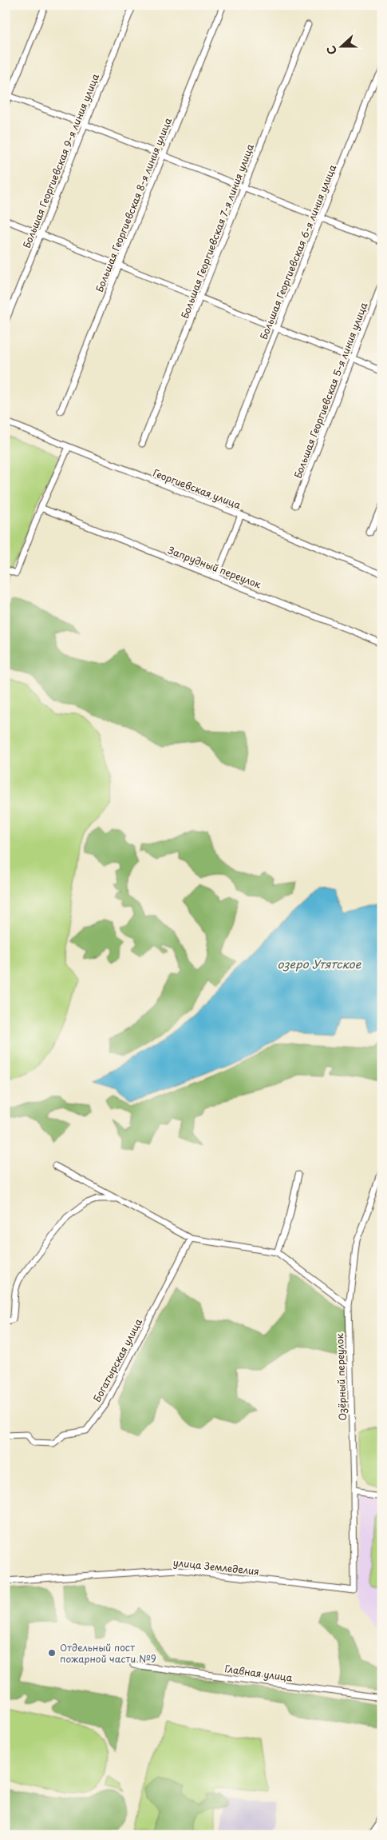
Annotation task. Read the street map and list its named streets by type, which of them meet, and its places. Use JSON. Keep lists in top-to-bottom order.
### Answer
{
  "streets": {
    "street": [
      "Большая Георгиевская 9-я линия улица",
      "Большая Георгиевская 8-я линия улица",
      "Большая Георгиевская 7-я линия улица",
      "Большая Георгиевская 6-я линия улица",
      "Большая Георгиевская 5-я линия улица",
      "Георгиевская улица",
      "Запрудный переулок",
      "Богатырская улица",
      "Озёрный переулок",
      "улица Земледелия",
      "Главная улица"
    ]
  },
  "crossings": [
    ["Озёрный переулок", "улица Земледелия"]
  ],
  "water": ["озеро Утятское"],
  "places": ["Отдельный пост пожарной части №9"],
  "north": "left"
}
